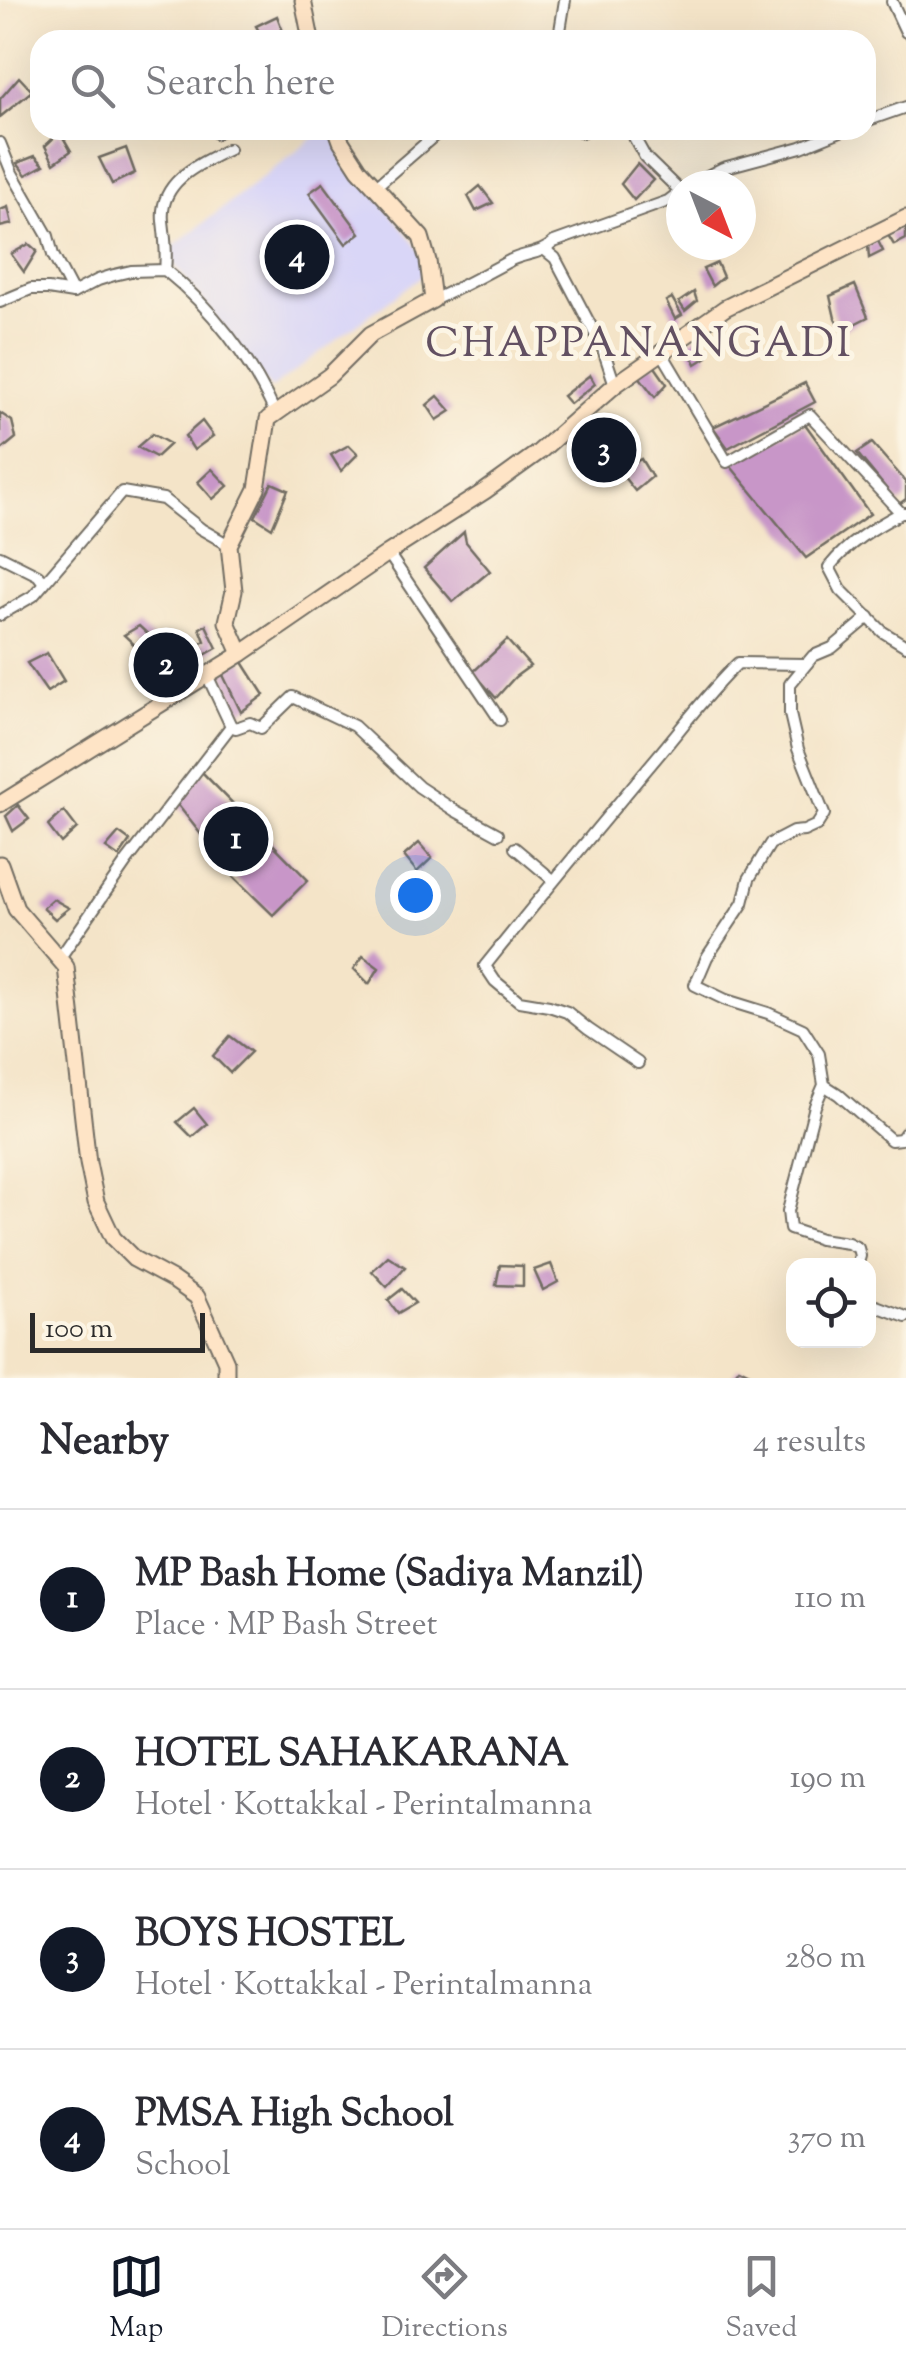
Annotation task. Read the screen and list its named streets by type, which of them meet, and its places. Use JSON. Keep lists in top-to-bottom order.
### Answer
{
  "districts": ["CHAPPANANGADI"],
  "scale_bar": "100 m",
  "north": "bottom right",
  "page": {
    "search": "Search here",
    "pins": [
      "4",
      "3",
      "2",
      "1"
    ],
    "scale": "100 m",
    "heading": ["Nearby", "4 results"],
    "list": [
      {
        "mark": "1",
        "name": "MP Bash Home (Sadiya Manzil)",
        "note": "Place · MP Bash Street",
        "value": "110 m"
      },
      {
        "mark": "2",
        "name": "HOTEL SAHAKARANA",
        "note": "Hotel · Kottakkal - Perintalmanna",
        "value": "190 m"
      },
      {
        "mark": "3",
        "name": "BOYS HOSTEL",
        "note": "Hotel · Kottakkal - Perintalmanna",
        "value": "280 m"
      },
      {
        "mark": "4",
        "name": "PMSA High School",
        "note": "School",
        "value": "370 m"
      }
    ],
    "nav": ["Map", "Directions", "Saved"]
  }
}
